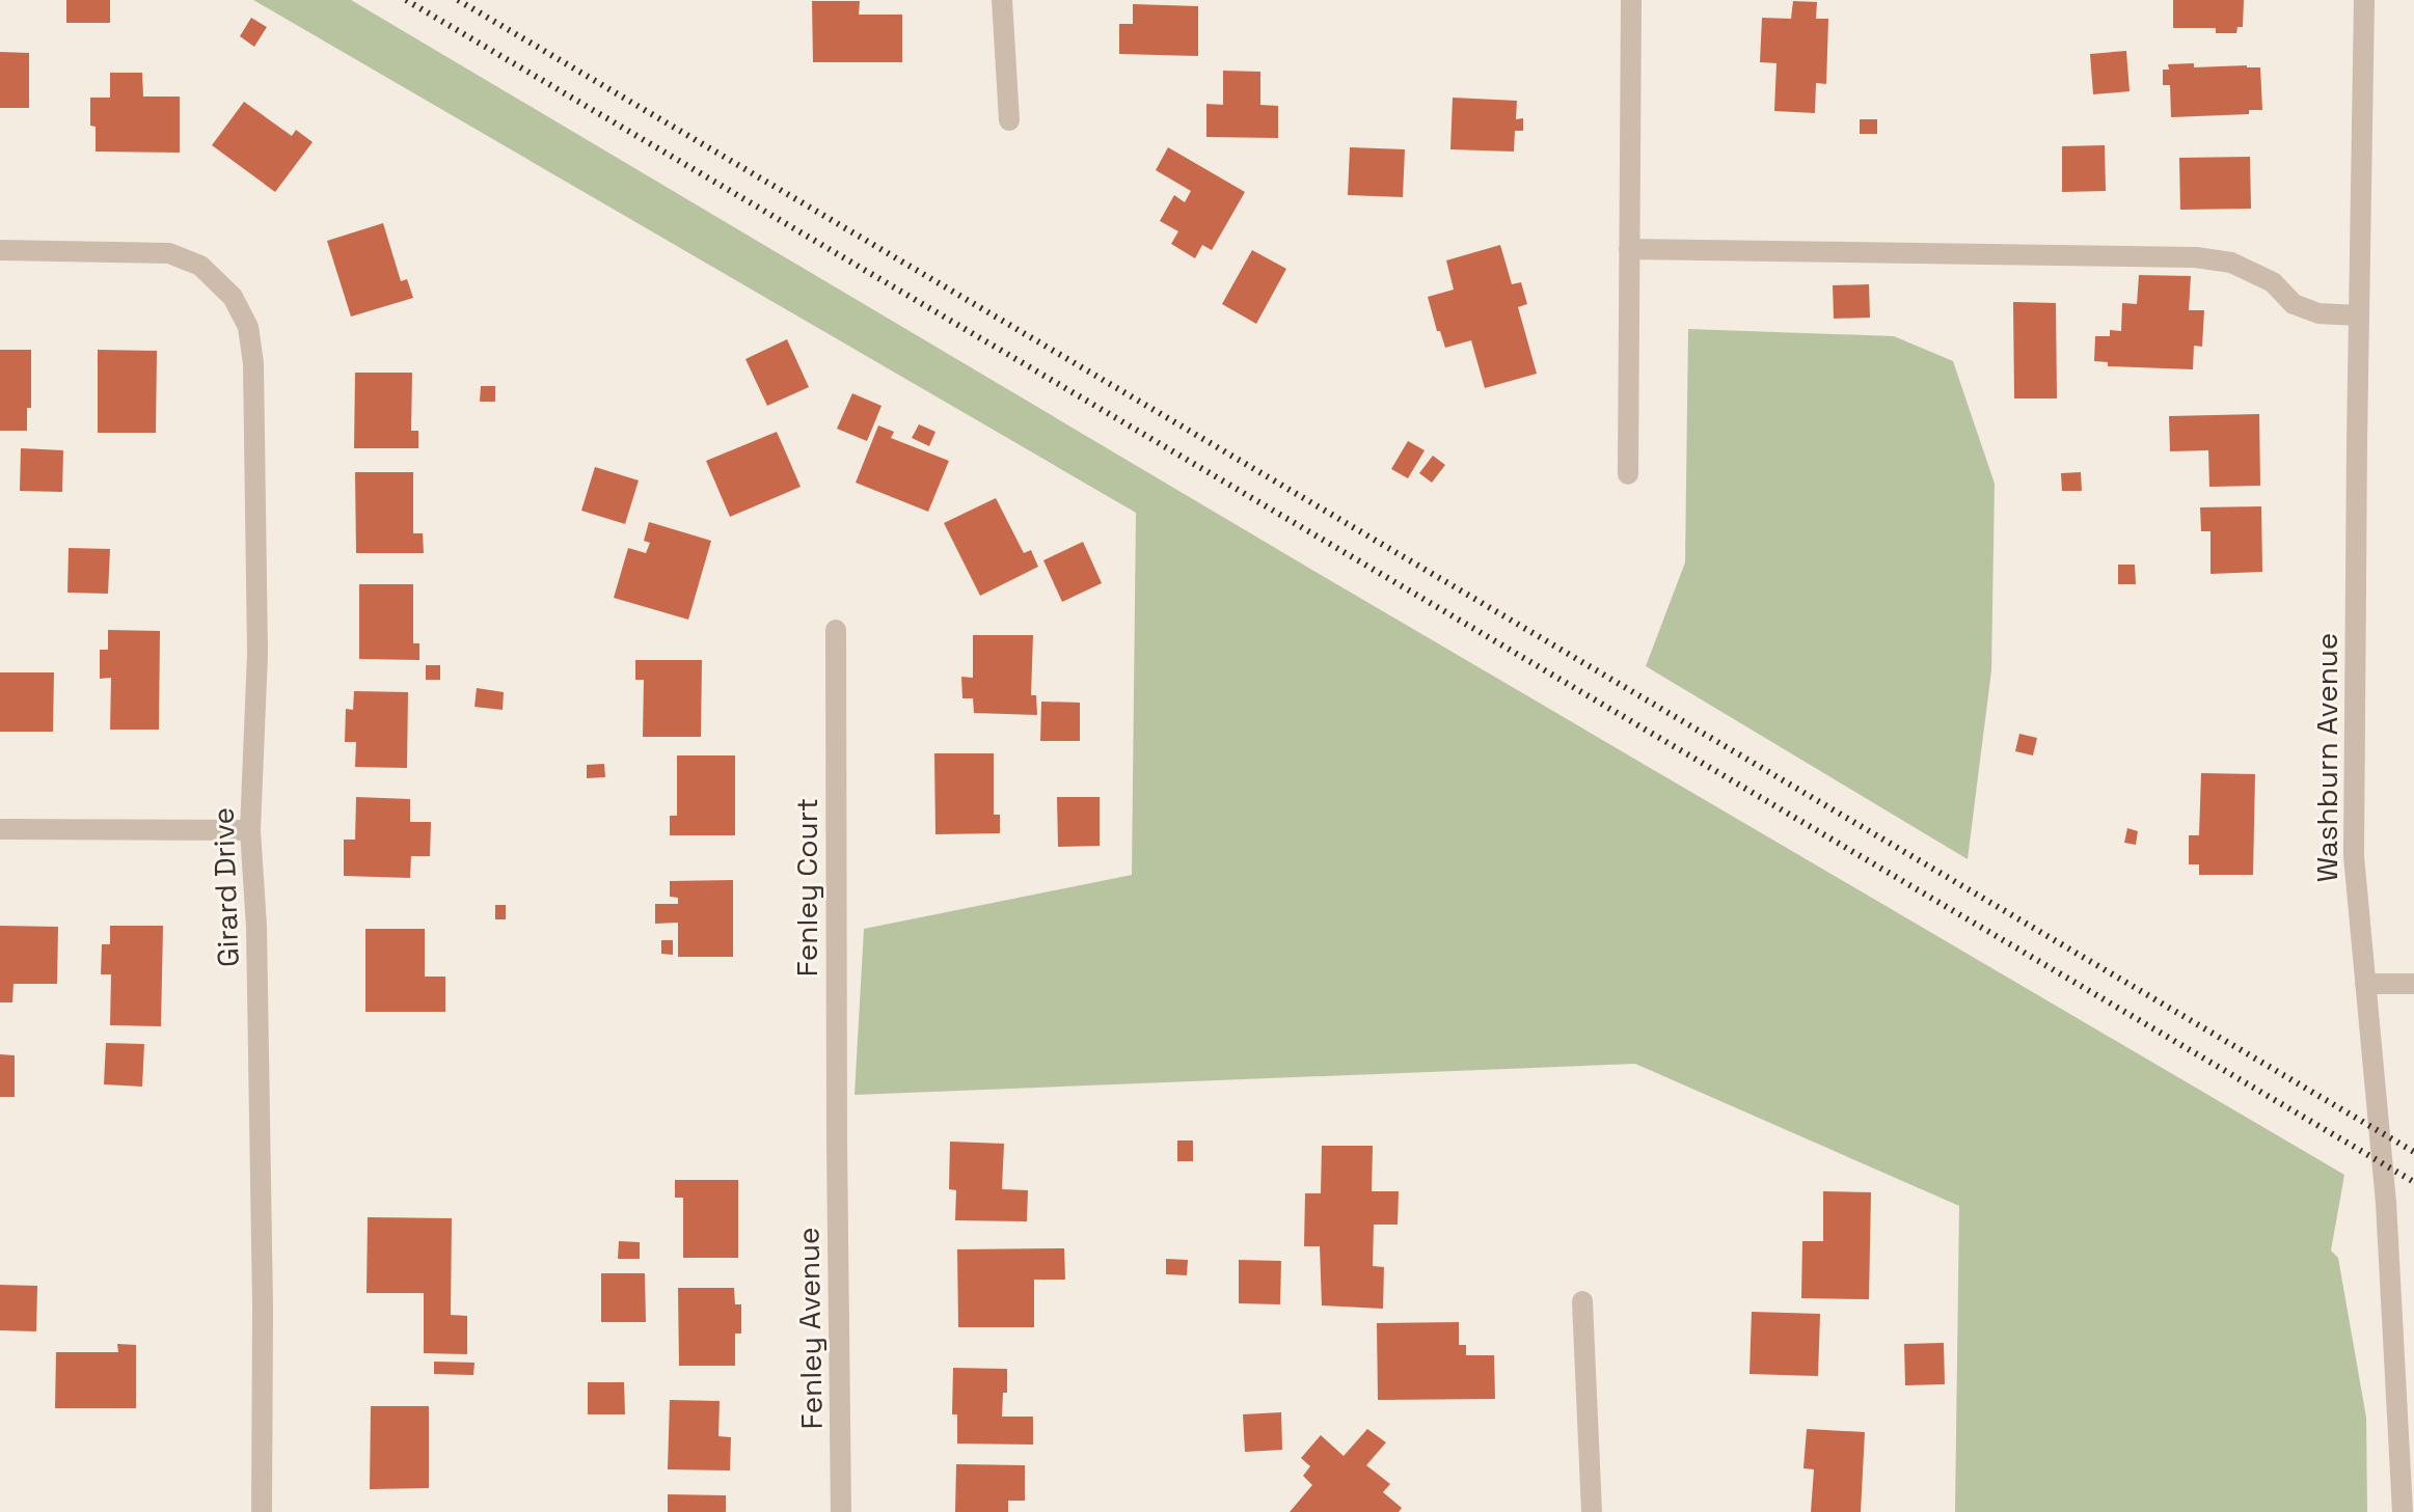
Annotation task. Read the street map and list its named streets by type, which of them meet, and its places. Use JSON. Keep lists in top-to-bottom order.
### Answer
{
  "streets": {
    "street": [
      "Washburn Avenue",
      "Girard Drive",
      "Fenley Court",
      "Fenley Avenue"
    ]
  },
  "crossings": [
    ["Fenley Court", "Fenley Avenue"]
  ]
}
